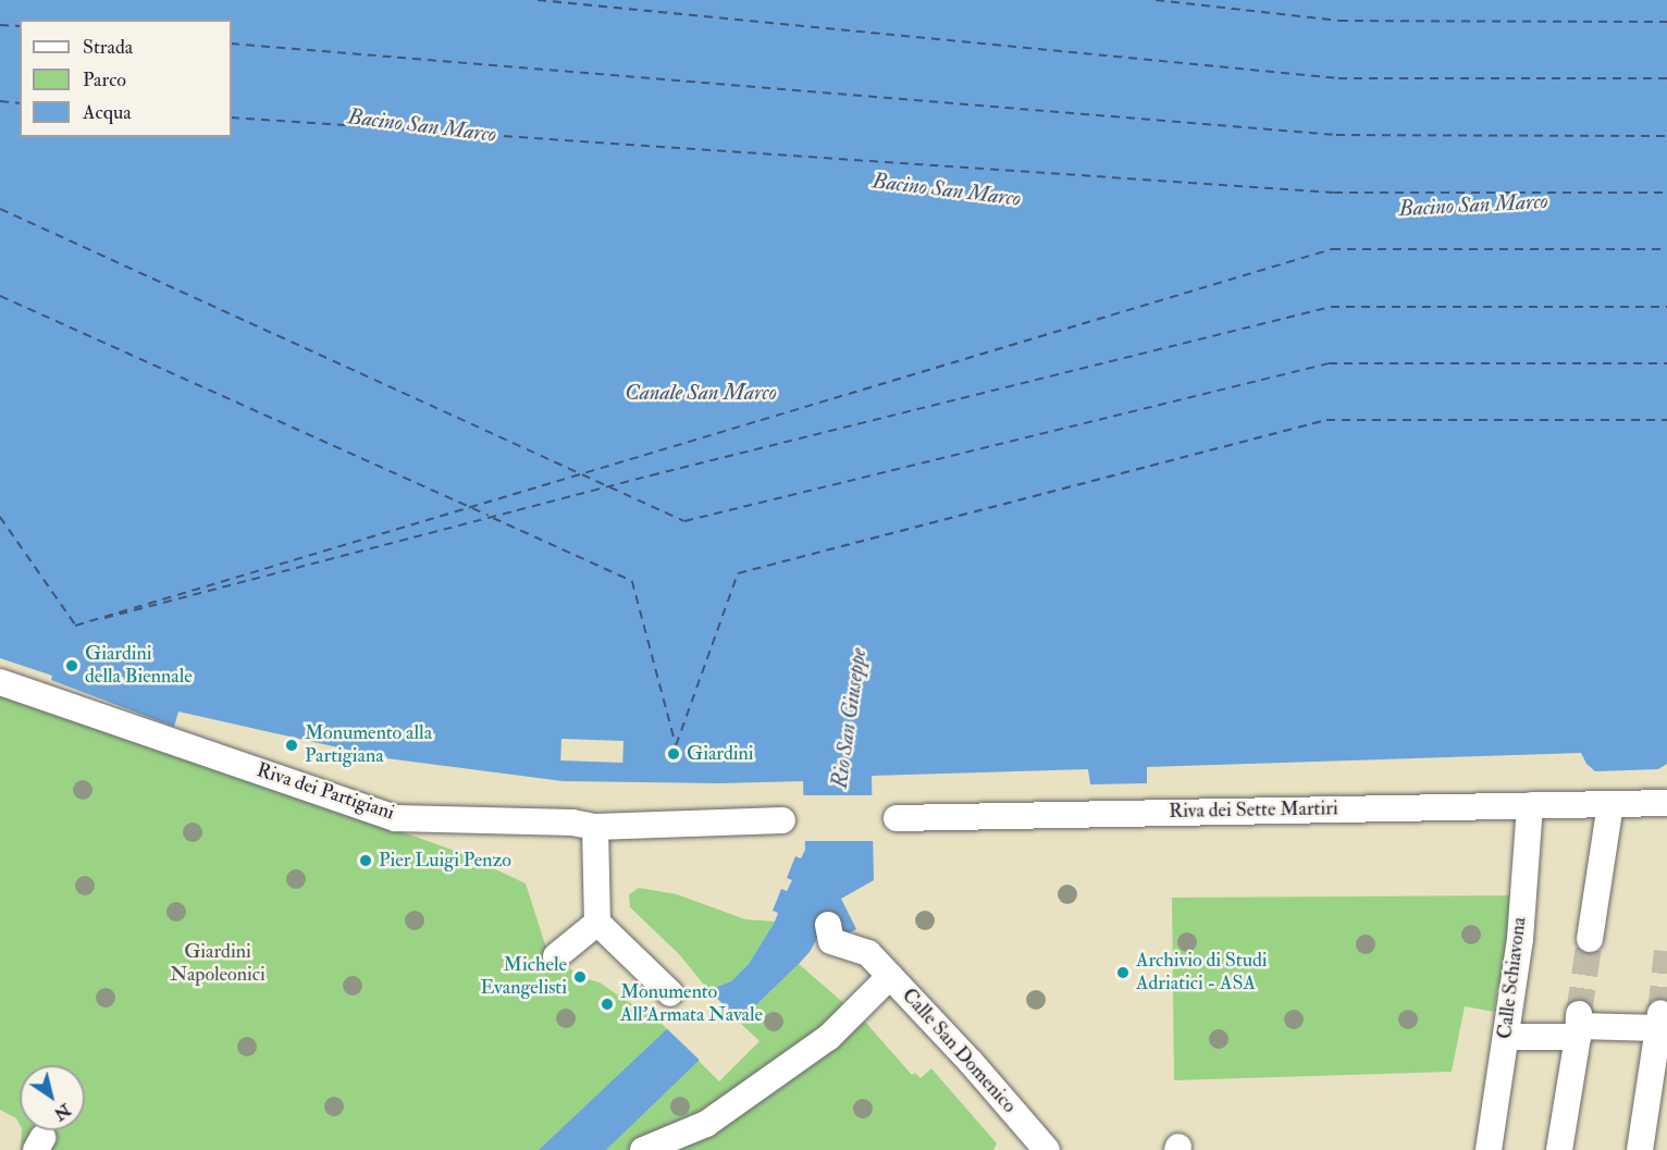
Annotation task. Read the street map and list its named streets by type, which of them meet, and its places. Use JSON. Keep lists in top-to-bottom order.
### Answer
{
  "streets": {
    "street": [
      "Riva dei Partigiani",
      "Riva dei Sette Martiri",
      "Calle Schiavona",
      "Calle San Domenico"
    ]
  },
  "crossings": [
    ["Riva dei Sette Martiri", "Calle Schiavona"]
  ],
  "water": ["Bacino San Marco", "Canale San Marco", "Rio San Giuseppe"],
  "parks": ["Giardini Napoleonici"],
  "places": [
    "Giardini della Biennale",
    "Monumento alla Partigiana",
    "Giardini",
    "Pier Luigi Penzo",
    "Archivio di Studi Adriatici - ASA",
    "Michele Evangelisti",
    "Monumento All'Armata Navale"
  ],
  "legend": ["Strada", "Parco", "Acqua"],
  "north": "bottom right"
}
